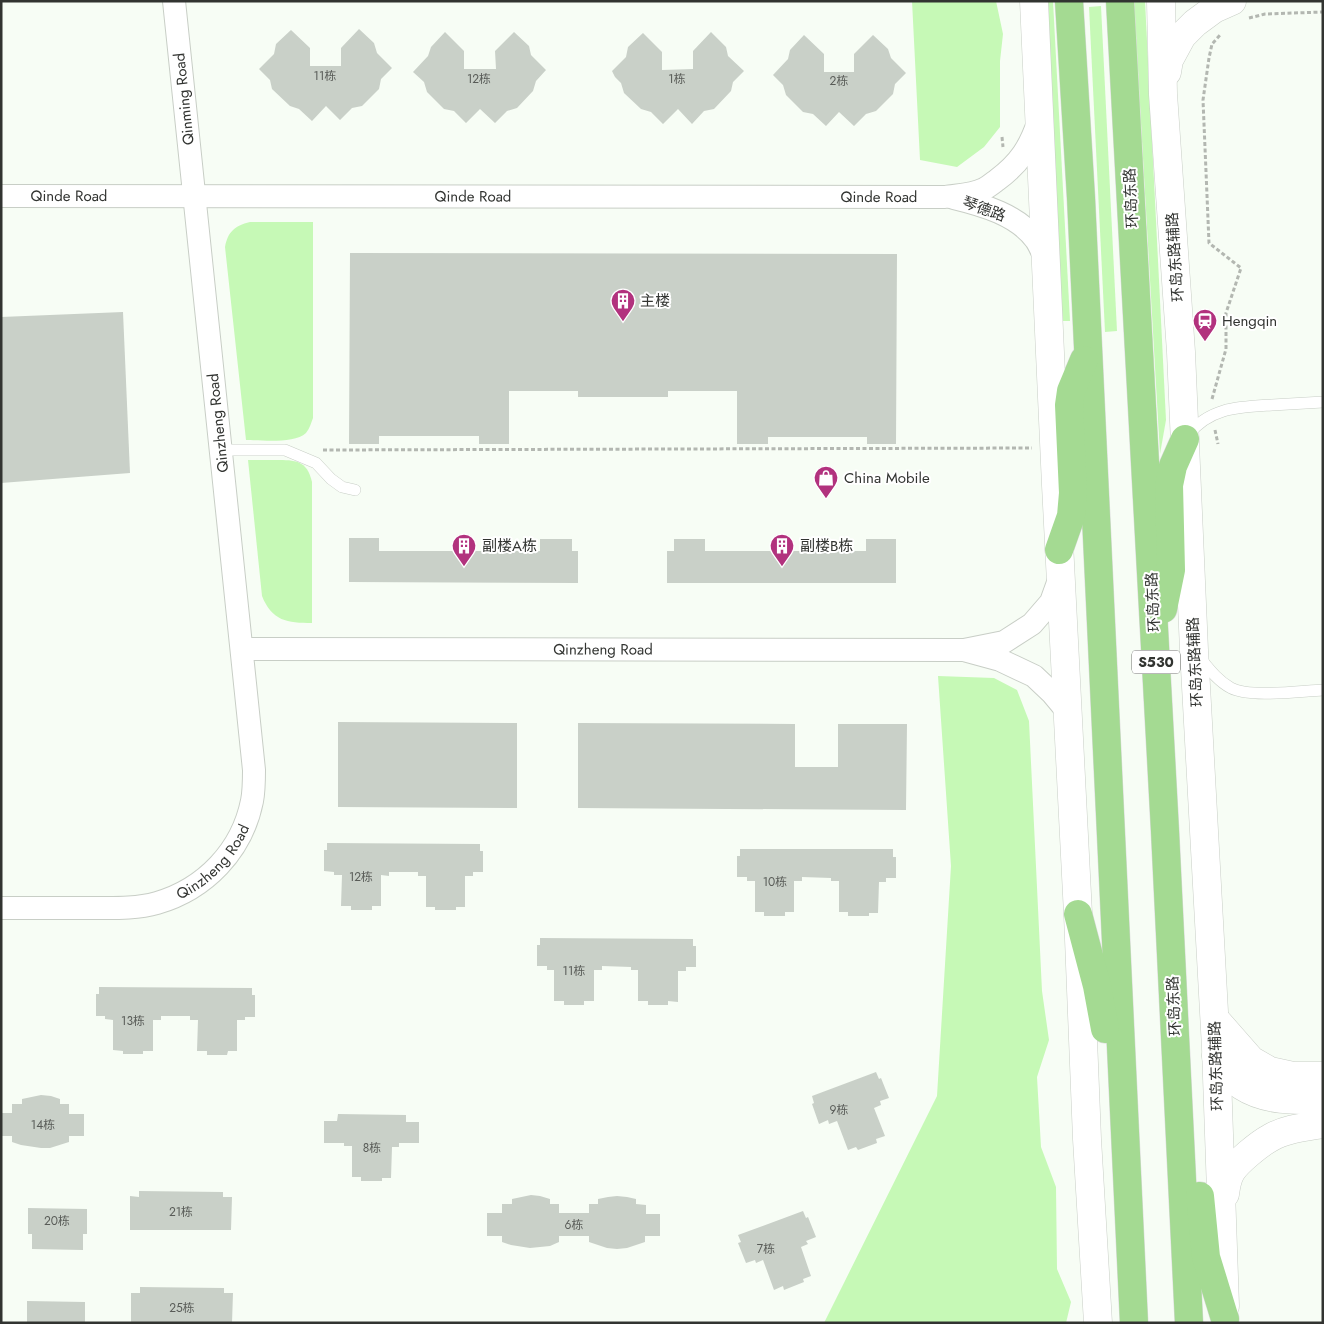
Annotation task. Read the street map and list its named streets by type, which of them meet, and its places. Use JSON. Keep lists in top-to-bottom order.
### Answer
{
  "streets": {
    "main road": ["环岛东路", "环岛东路辅路", "S530"],
    "street": [
      "Qinming Road",
      "Qinde Road",
      "琴德路",
      "Qinzheng Road"
    ]
  },
  "crossings": [
    ["Qinming Road", "Qinde Road"],
    ["Qinming Road", "Qinzheng Road"],
    ["Qinde Road", "琴德路"],
    ["Qinde Road", "Qinzheng Road"]
  ],
  "places": {
    "building": ["主楼", "副楼A栋", "副楼B栋"],
    "station": ["Hengqin"],
    "shop": ["China Mobile"]
  },
  "house_numbers": [
    "11栋",
    "12栋",
    "1栋",
    "2栋",
    "12栋",
    "10栋",
    "11栋",
    "13栋",
    "9栋",
    "14栋",
    "8栋",
    "21栋",
    "20栋",
    "6栋",
    "7栋",
    "25栋"
  ]
}
